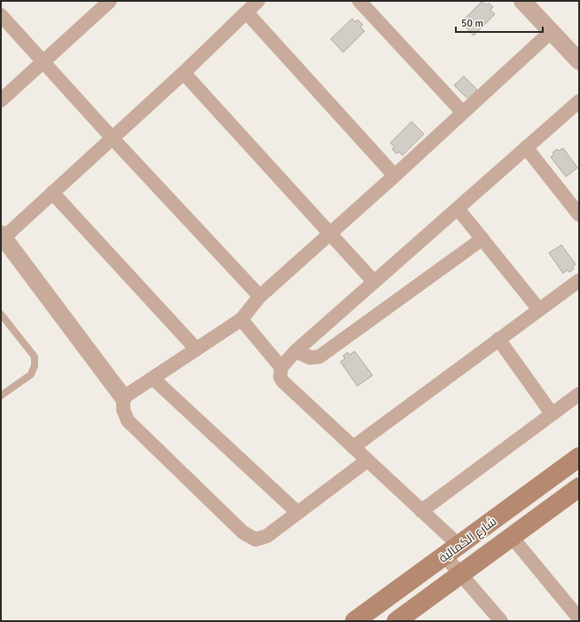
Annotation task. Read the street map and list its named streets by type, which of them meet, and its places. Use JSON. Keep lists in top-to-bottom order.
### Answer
{
  "streets": {
    "main road": ["شارع الكمالية"]
  },
  "scale_bar": "50 m"
}
